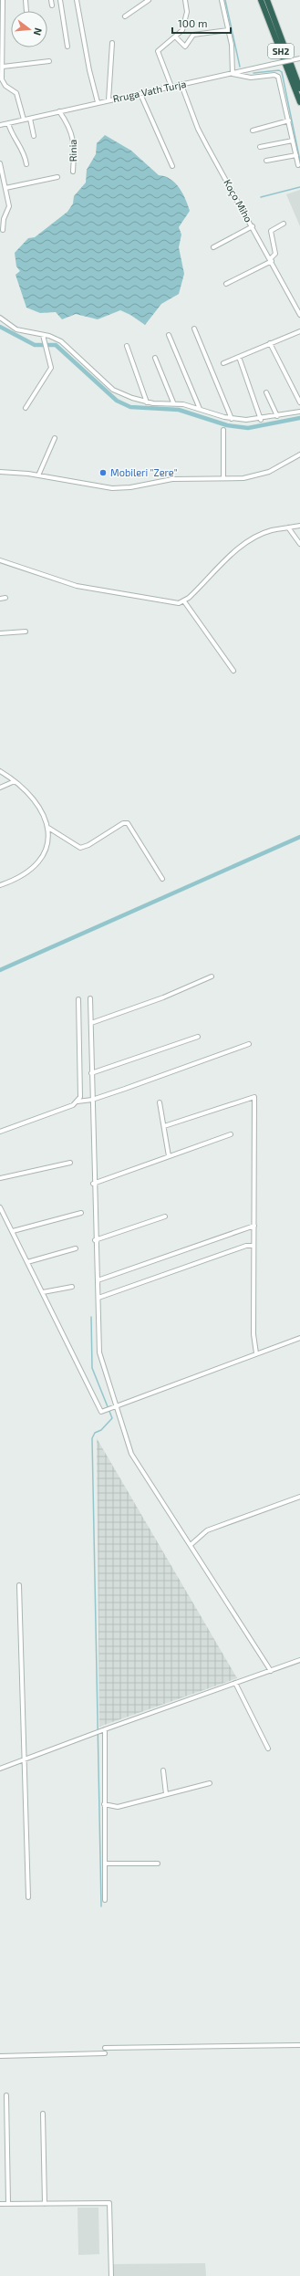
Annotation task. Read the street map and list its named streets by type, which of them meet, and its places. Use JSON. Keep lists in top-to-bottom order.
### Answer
{
  "streets": {
    "highway": ["SH2"],
    "street": ["Rruga Vath Turja", "Rinia", "Koço Miho"]
  },
  "crossings": [
    ["Rruga Vath Turja", "Rinia"],
    ["Rruga Vath Turja", "Koço Miho"]
  ],
  "places": ["Mobileri \"Zere\""],
  "scale_bar": "100 m",
  "north": "right"
}
